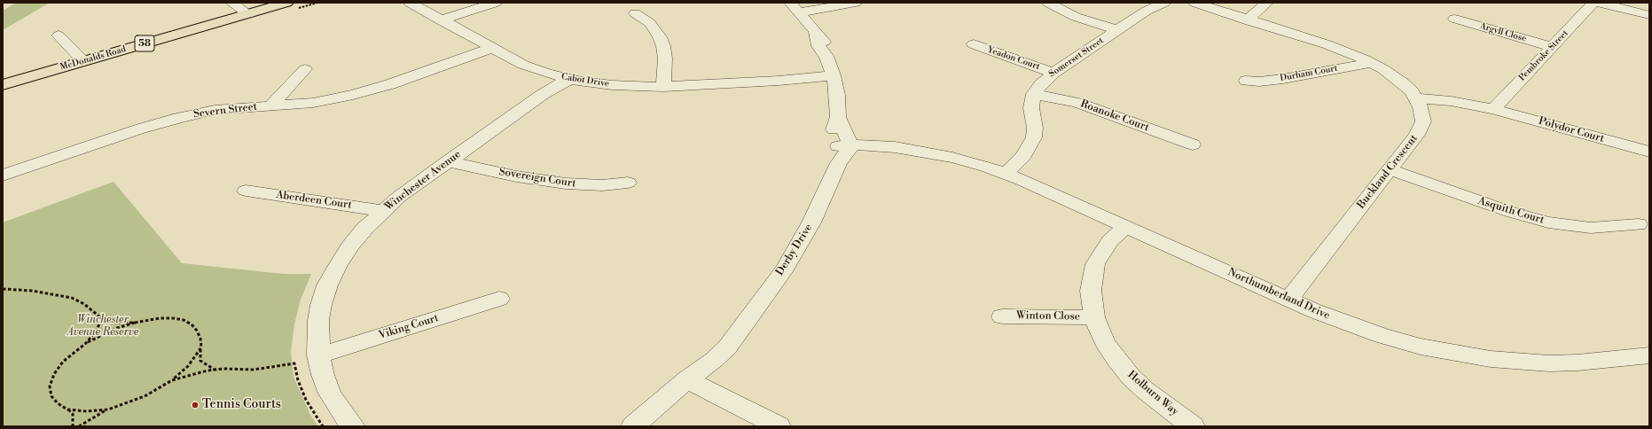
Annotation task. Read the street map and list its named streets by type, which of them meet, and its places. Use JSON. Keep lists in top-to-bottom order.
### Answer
{
  "streets": {
    "main road": ["58", "McDonalds Road"],
    "street": [
      "Argyll Close",
      "Pembroke Street",
      "Somerset Street",
      "Yeadon Court",
      "Durham Court",
      "Cabot Drive",
      "Severn Street",
      "Roanoke Court",
      "Polydor Court",
      "Buckland Crescent",
      "Sovereign Court",
      "Winchester Avenue",
      "Aberdeen Court",
      "Asquith Court",
      "Derby Drive",
      "Northumberland Drive",
      "Winton Close",
      "Viking Court",
      "Holburn Way"
    ]
  },
  "crossings": [
    ["Argyll Close", "Pembroke Street"],
    ["Pembroke Street", "Polydor Court"],
    ["Somerset Street", "Yeadon Court"],
    ["Somerset Street", "Roanoke Court"],
    ["Durham Court", "Buckland Crescent"],
    ["Cabot Drive", "Severn Street"],
    ["Cabot Drive", "Winchester Avenue"],
    ["Polydor Court", "Buckland Crescent"],
    ["Buckland Crescent", "Asquith Court"],
    ["Buckland Crescent", "Northumberland Drive"],
    ["Sovereign Court", "Winchester Avenue"],
    ["Winchester Avenue", "Aberdeen Court"],
    ["Winchester Avenue", "Viking Court"],
    ["Derby Drive", "Northumberland Drive"],
    ["Northumberland Drive", "Holburn Way"],
    ["Winton Close", "Holburn Way"]
  ],
  "parks": ["Winchester Avenue Reserve"],
  "places": ["Tennis Courts"]
}
